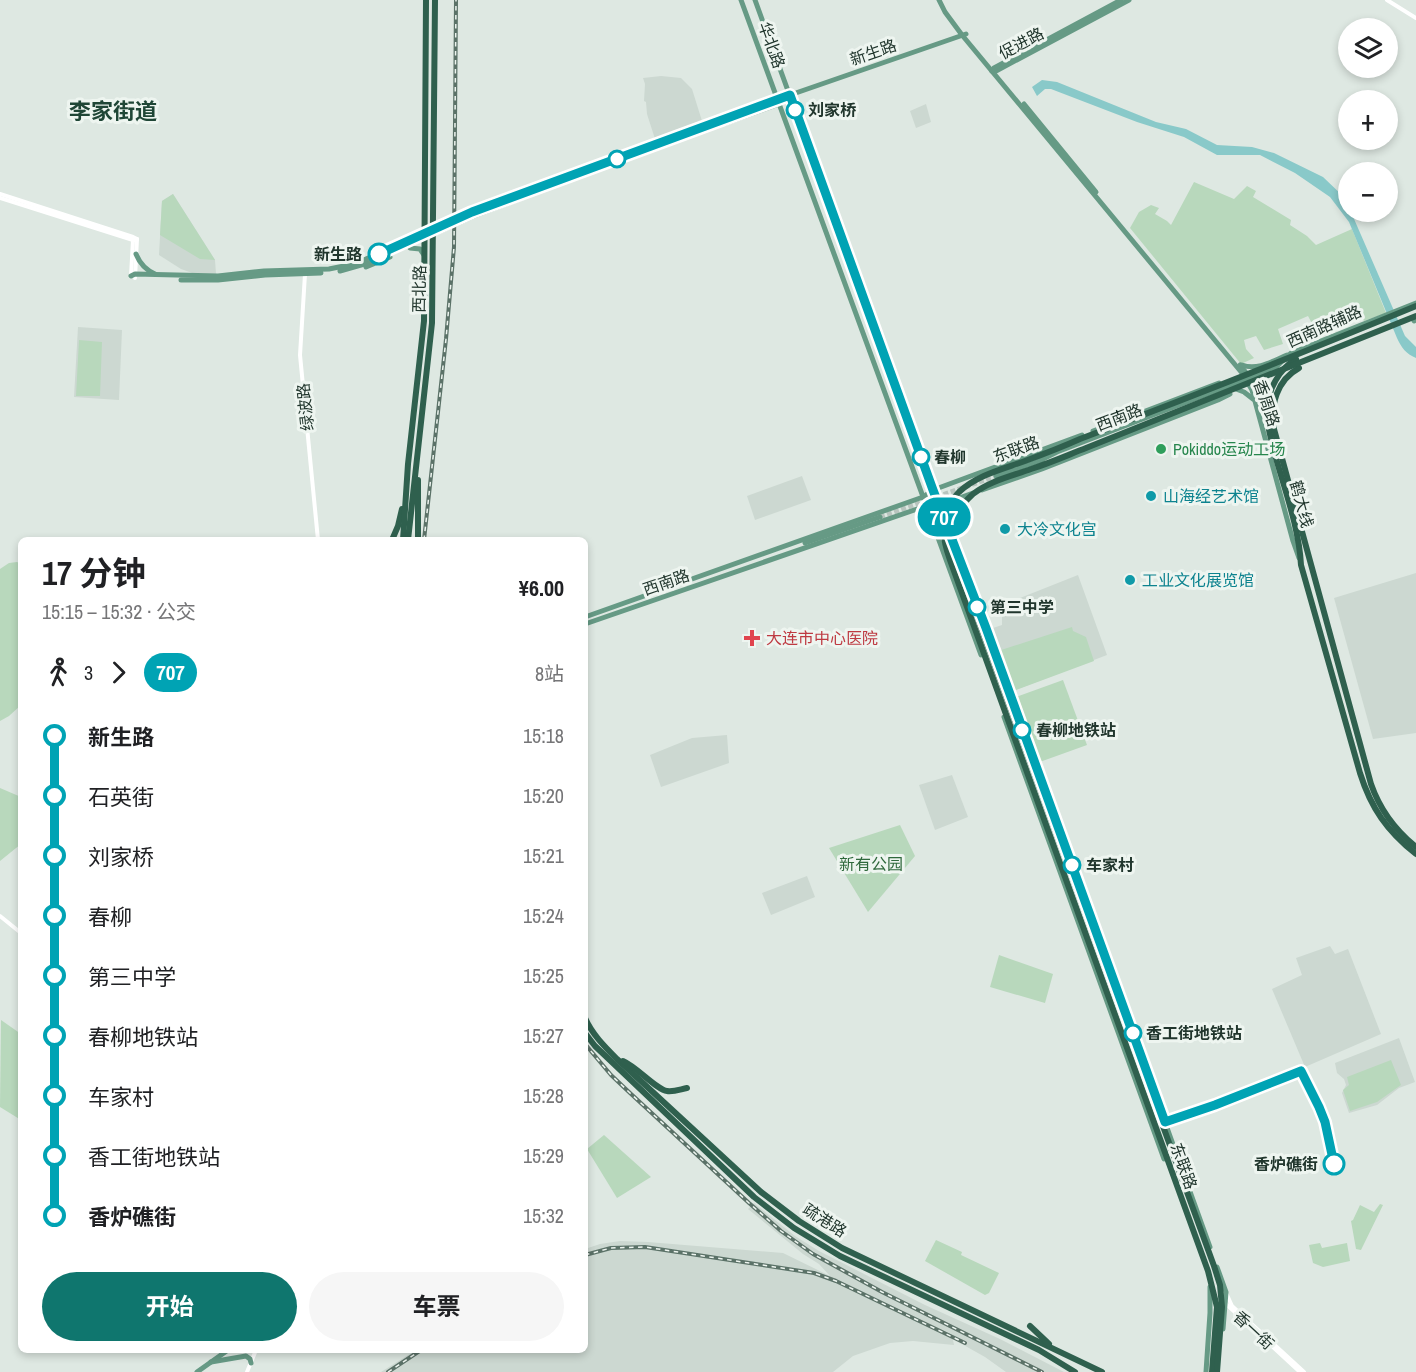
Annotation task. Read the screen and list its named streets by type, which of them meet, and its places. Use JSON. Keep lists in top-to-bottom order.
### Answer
{
  "streets": {
    "highway": [
      "西北路",
      "香周路",
      "东联路",
      "鹤大线",
      "疏港路"
    ],
    "main road": [
      "促进路",
      "华北路",
      "新生路",
      "西南路辅路",
      "西南路"
    ],
    "street": ["绿波路", "香一街"]
  },
  "crossings": [
    ["促进路", "香周路"],
    ["华北路", "新生路"],
    ["华北路", "西南路"],
    ["华北路", "东联路"],
    ["华北路", "香一街"],
    ["新生路", "香周路"],
    ["新生路", "绿波路"],
    ["西南路辅路", "香周路"],
    ["西南路辅路", "西南路"],
    ["西南路辅路", "东联路"],
    ["西南路辅路", "鹤大线"],
    ["香周路", "西南路"],
    ["香周路", "东联路"],
    ["香周路", "鹤大线"],
    ["西南路", "东联路"]
  ],
  "districts": ["李家街道"],
  "parks": ["新有公园"],
  "places": {
    "other": [
      "刘家桥",
      "新生路",
      "Pokiddo运动工场",
      "春柳",
      "山海经艺术馆",
      "大冷文化宫",
      "工业文化展览馆",
      "第三中学",
      "春柳地铁站",
      "车家村",
      "香工街地铁站",
      "香炉礁街"
    ],
    "health": ["大连市中心医院"]
  },
  "lines": ["bus line 707"],
  "page": {
    "on_map": "707",
    "map_buttons": ["+", "−"],
    "heading": ["17 分钟", "15:15 – 15:32 · 公交", "¥6.00"],
    "legs": ["3", "707", "8站"],
    "list": [
      {
        "name": "新生路",
        "value": "15:18"
      },
      {
        "name": "石英街",
        "value": "15:20"
      },
      {
        "name": "刘家桥",
        "value": "15:21"
      },
      {
        "name": "春柳",
        "value": "15:24"
      },
      {
        "name": "第三中学",
        "value": "15:25"
      },
      {
        "name": "春柳地铁站",
        "value": "15:27"
      },
      {
        "name": "车家村",
        "value": "15:28"
      },
      {
        "name": "香工街地铁站",
        "value": "15:29"
      },
      {
        "name": "香炉礁街",
        "value": "15:32"
      }
    ],
    "buttons": ["开始", "车票"]
  }
}
